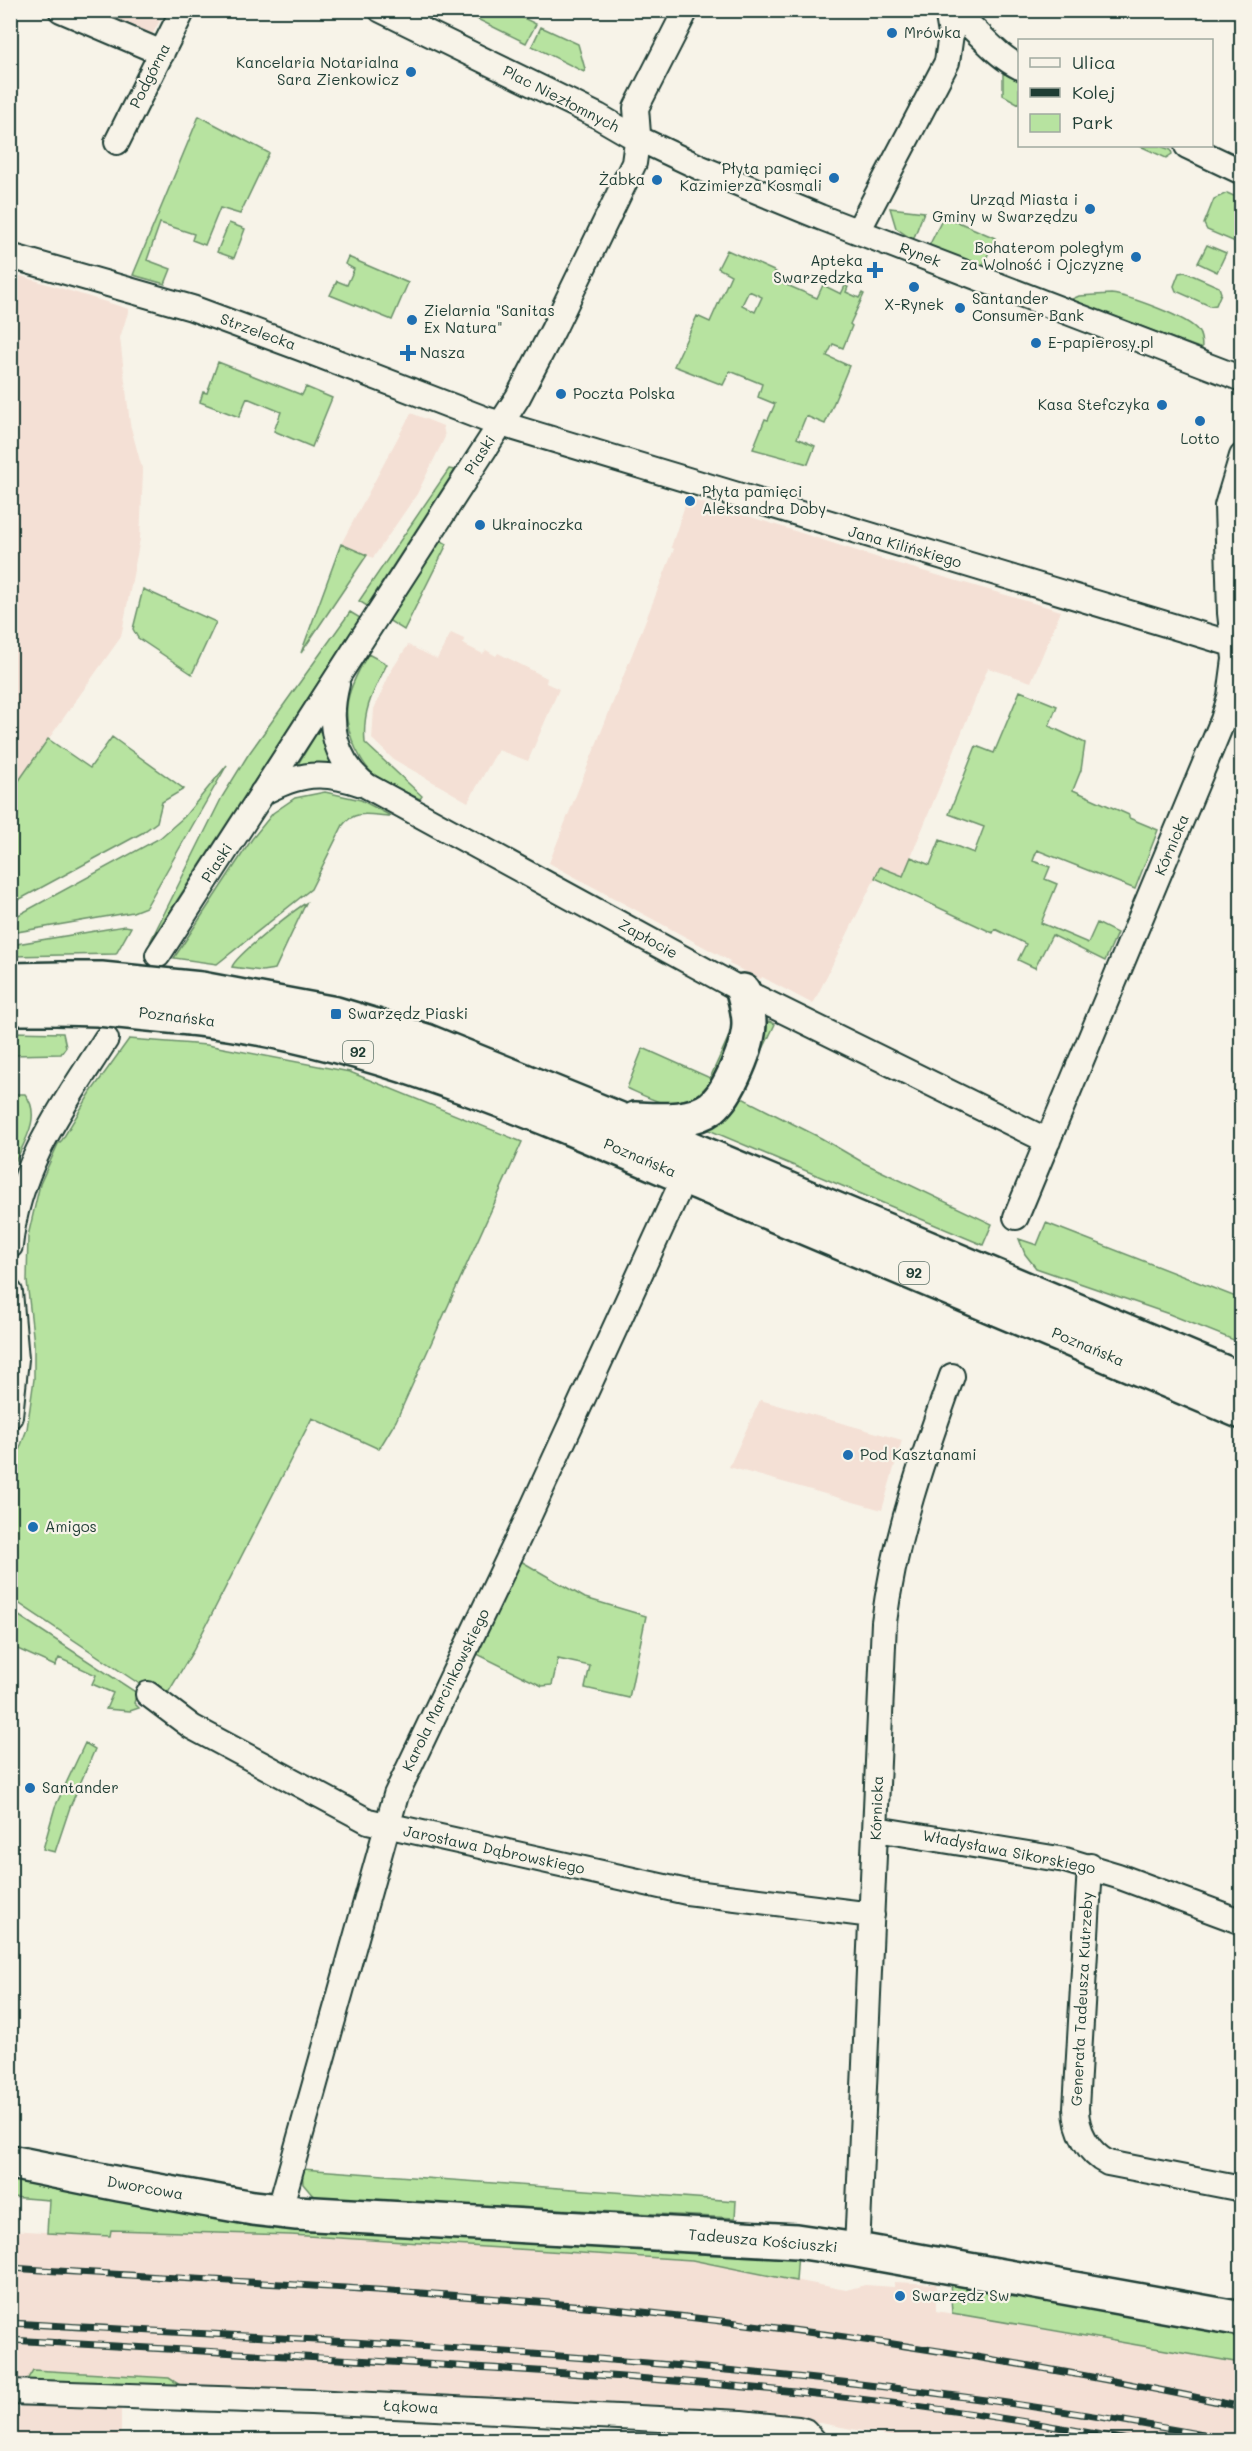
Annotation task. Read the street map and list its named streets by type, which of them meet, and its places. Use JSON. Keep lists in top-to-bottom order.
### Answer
{
  "streets": {
    "main road": [
      "Poznańska",
      "92",
      "Dworcowa",
      "Tadeusza Kościuszki"
    ],
    "street": [
      "Podgórna",
      "Plac Niezłomnych",
      "Rynek",
      "Strzelecka",
      "Piaski",
      "Jana Kilińskiego",
      "Kórnicka",
      "Zapłocie",
      "Karola Marcinkowskiego",
      "Jarosława Dąbrowskiego",
      "Władysława Sikorskiego",
      "Generała Tadeusza Kutrzeby",
      "Łąkowa"
    ]
  },
  "crossings": [
    ["Plac Niezłomnych", "Piaski"],
    ["Strzelecka", "Piaski"],
    ["Strzelecka", "Jana Kilińskiego"],
    ["Piaski", "Jana Kilińskiego"],
    ["Piaski", "Zapłocie"],
    ["Jana Kilińskiego", "Kórnicka"],
    ["Kórnicka", "Zapłocie"],
    ["Kórnicka", "Jarosława Dąbrowskiego"],
    ["Kórnicka", "Władysława Sikorskiego"],
    ["Kórnicka", "Tadeusza Kościuszki"],
    ["Karola Marcinkowskiego", "Jarosława Dąbrowskiego"],
    ["Karola Marcinkowskiego", "Dworcowa"],
    ["Karola Marcinkowskiego", "Tadeusza Kościuszki"],
    ["Władysława Sikorskiego", "Generała Tadeusza Kutrzeby"],
    ["Dworcowa", "Tadeusza Kościuszki"]
  ],
  "places": {
    "other": [
      "Mrówka",
      "Kancelaria Notarialna Sara Zienkowicz",
      "Płyta pamięci Kazimierza Kosmali",
      "Żabka",
      "Urząd Miasta i Gminy w Swarzędzu",
      "Bohaterom poległym za Wolność i Ojczyznę",
      "X-Rynek",
      "Santander Consumer Bank",
      "Zielarnia \"Sanitas Ex Natura\"",
      "E-papierosy.pl",
      "Poczta Polska",
      "Kasa Stefczyka",
      "Lotto",
      "Płyta pamięci Aleksandra Doby",
      "Ukrainoczka",
      "Pod Kasztanami",
      "Amigos",
      "Santander",
      "Swarzędz Sw"
    ],
    "health": ["Apteka Swarzędzka", "Nasza"],
    "transit": ["Swarzędz Piaski"]
  },
  "legend": ["Ulica", "Kolej", "Park"]
}
